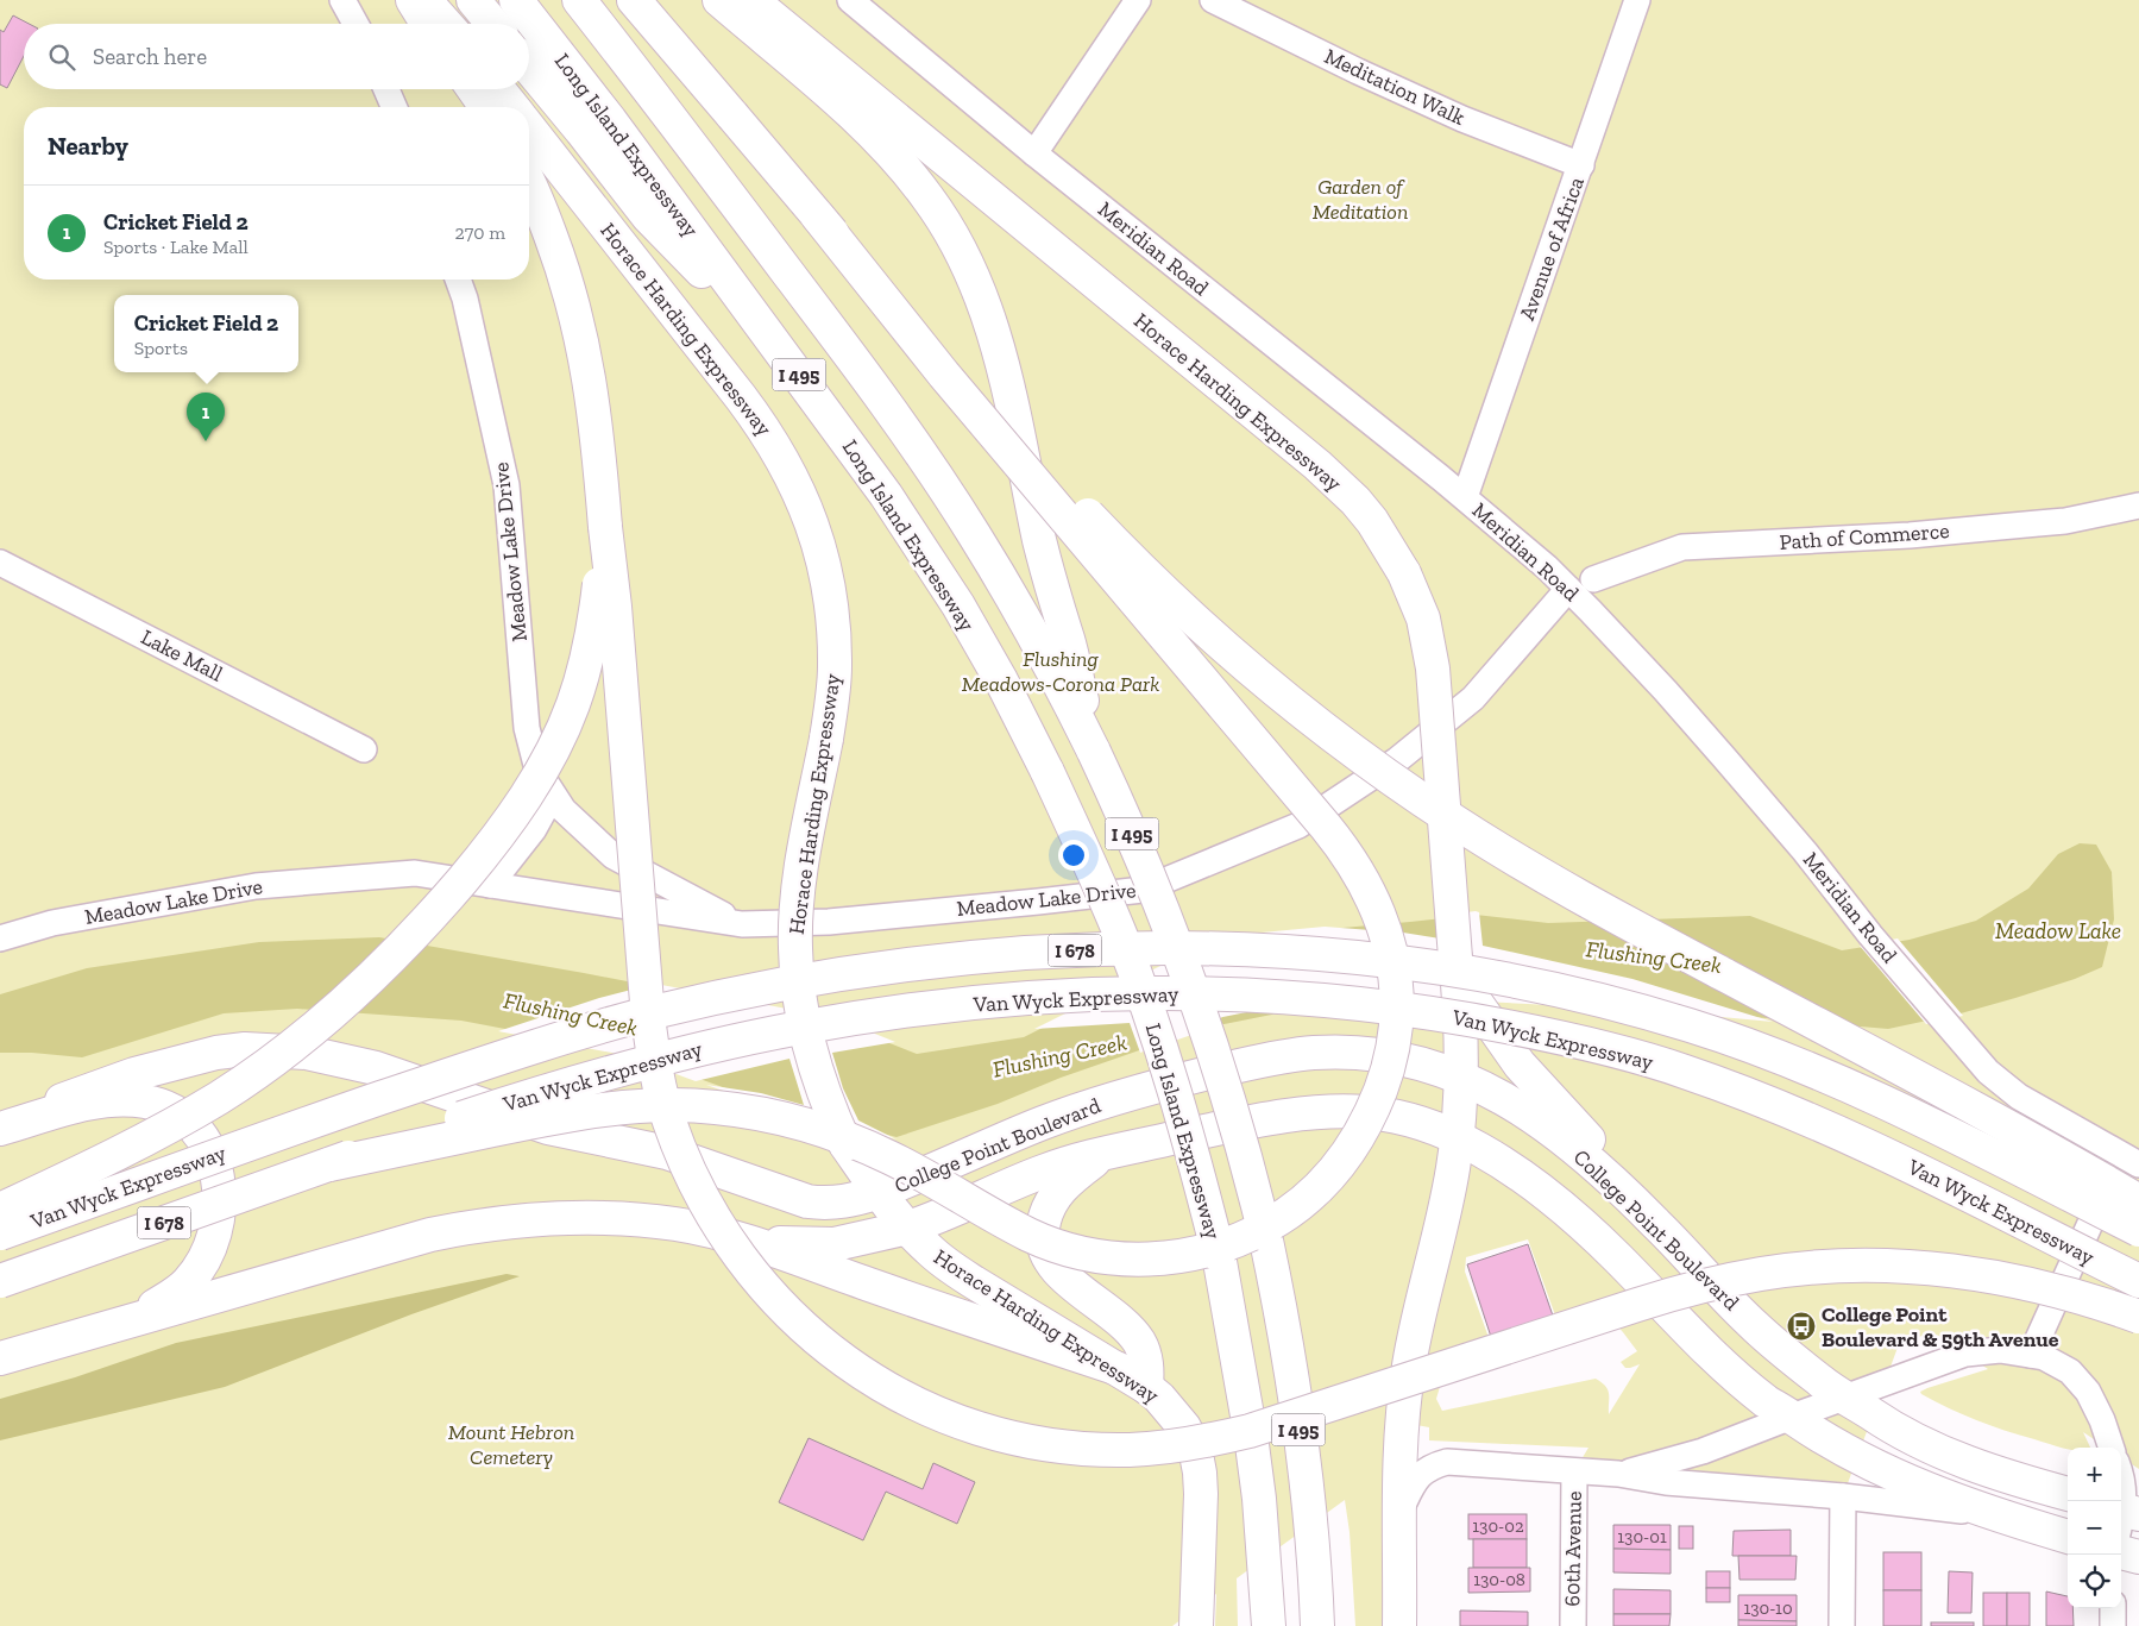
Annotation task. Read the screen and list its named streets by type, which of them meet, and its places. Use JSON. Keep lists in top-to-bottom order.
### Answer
{
  "streets": {
    "main road": [
      "Long Island Expressway",
      "Horace Harding Expressway",
      "I 495",
      "I 678",
      "Van Wyck Expressway",
      "College Point Boulevard"
    ],
    "street": [
      "Meditation Walk",
      "Meridian Road",
      "Avenue of Africa",
      "Path of Commerce",
      "Meadow Lake Drive",
      "Lake Mall",
      "60th Avenue"
    ]
  },
  "crossings": [
    ["Meditation Walk", "Avenue of Africa"],
    ["Meridian Road", "Avenue of Africa"],
    ["Meridian Road", "Meadow Lake Drive"],
    ["Horace Harding Expressway", "College Point Boulevard"],
    ["College Point Boulevard", "60th Avenue"]
  ],
  "water": ["Meadow Lake", "Flushing Creek"],
  "parks": ["Garden of Meditation", "Flushing Meadows-Corona Park", "Mount Hebron Cemetery"],
  "places": {
    "bus stop": ["College Point Boulevard & 59th Avenue"]
  },
  "house_numbers": [
    "130-02",
    "130-01",
    "130-08",
    "130-10"
  ],
  "page": {
    "search": "Search here",
    "heading": "Nearby",
    "list": [
      {
        "mark": "1",
        "name": "Cricket Field 2",
        "note": "Sports · Lake Mall",
        "value": "270 m"
      }
    ],
    "popup": ["Cricket Field 2", "Sports"],
    "pins": "1",
    "map_buttons": ["+", "−"]
  }
}
